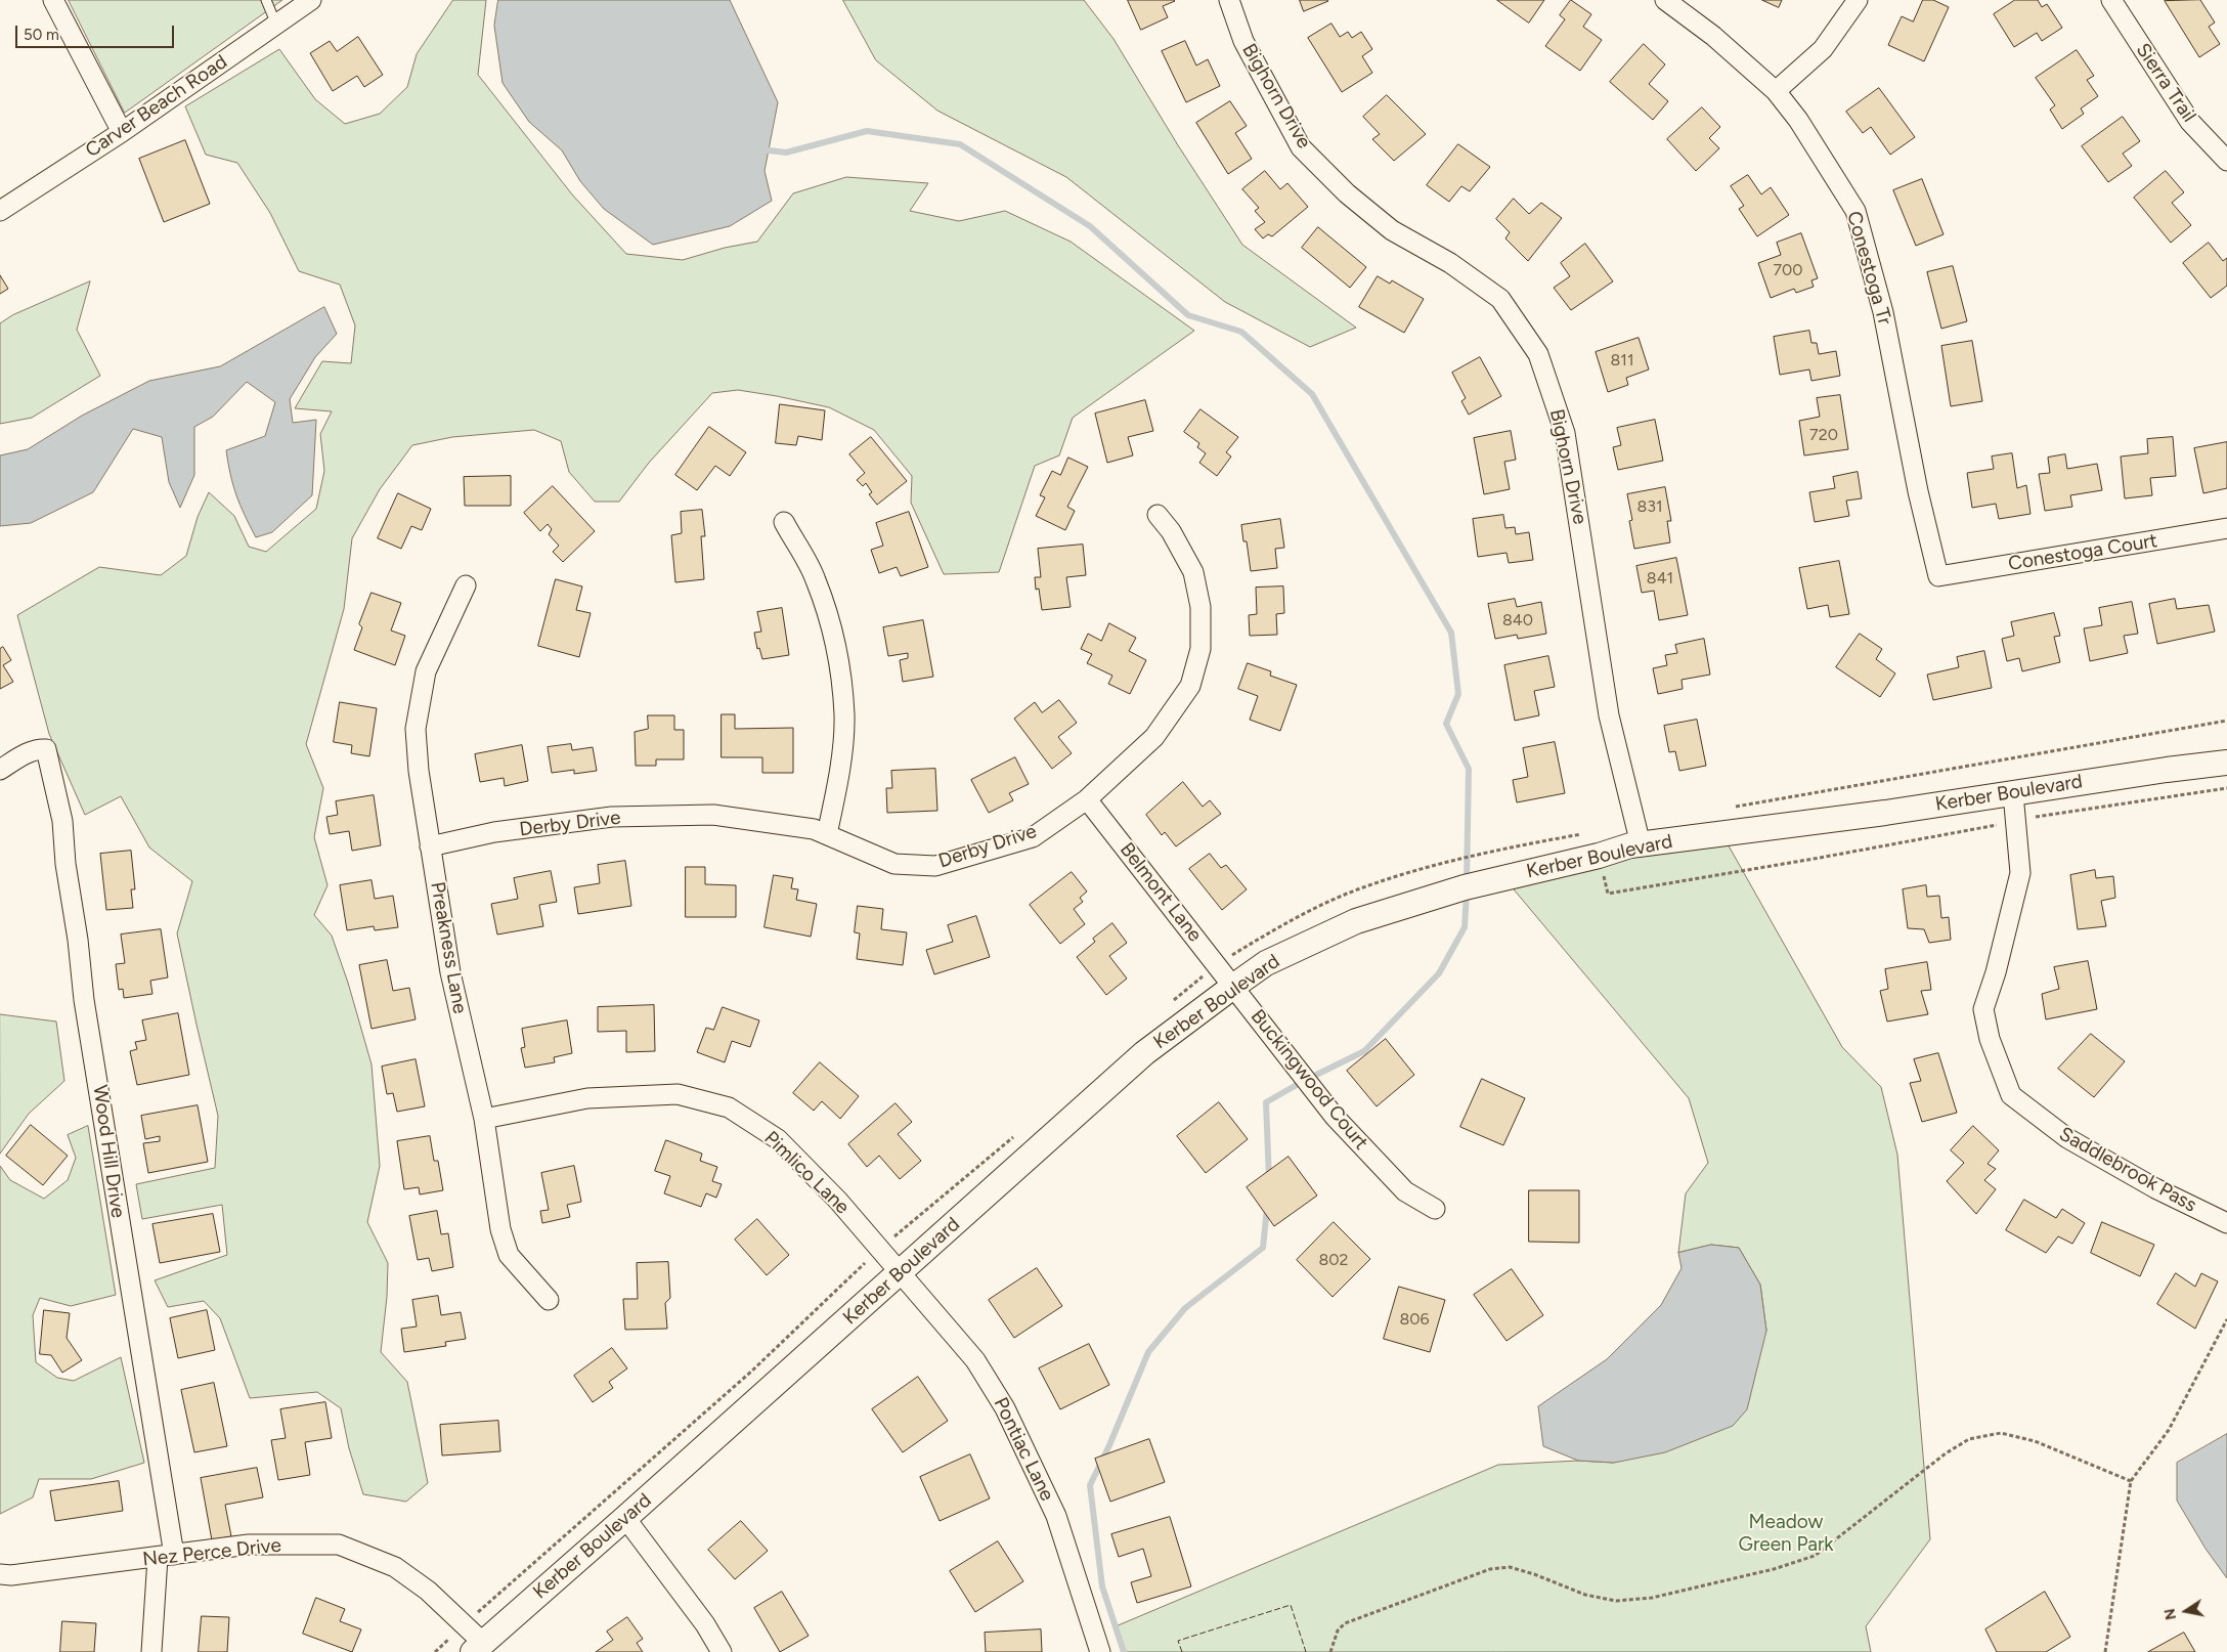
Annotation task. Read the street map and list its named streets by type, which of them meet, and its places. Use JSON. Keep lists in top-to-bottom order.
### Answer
{
  "streets": {
    "street": [
      "Sierra Trail",
      "Bighorn Drive",
      "Carver Beach Road",
      "Conestoga Tr",
      "Conestoga Court",
      "Kerber Boulevard",
      "Derby Drive",
      "Belmont Lane",
      "Preakness Lane",
      "Buckingwood Court",
      "Wood Hill Drive",
      "Saddlebrook Pass",
      "Pimlico Lane",
      "Pontiac Lane",
      "Nez Perce Drive"
    ]
  },
  "crossings": [
    ["Bighorn Drive", "Kerber Boulevard"],
    ["Conestoga Tr", "Conestoga Court"],
    ["Kerber Boulevard", "Belmont Lane"],
    ["Kerber Boulevard", "Buckingwood Court"],
    ["Kerber Boulevard", "Saddlebrook Pass"],
    ["Kerber Boulevard", "Pimlico Lane"],
    ["Kerber Boulevard", "Pontiac Lane"],
    ["Kerber Boulevard", "Nez Perce Drive"],
    ["Derby Drive", "Belmont Lane"],
    ["Derby Drive", "Preakness Lane"],
    ["Belmont Lane", "Buckingwood Court"],
    ["Preakness Lane", "Pimlico Lane"],
    ["Wood Hill Drive", "Nez Perce Drive"],
    ["Pimlico Lane", "Pontiac Lane"]
  ],
  "parks": ["Meadow Green Park"],
  "house_numbers": [
    "700",
    "811",
    "720",
    "831",
    "841",
    "840",
    "802",
    "806"
  ],
  "scale_bar": "50 m",
  "north": "left"
}
